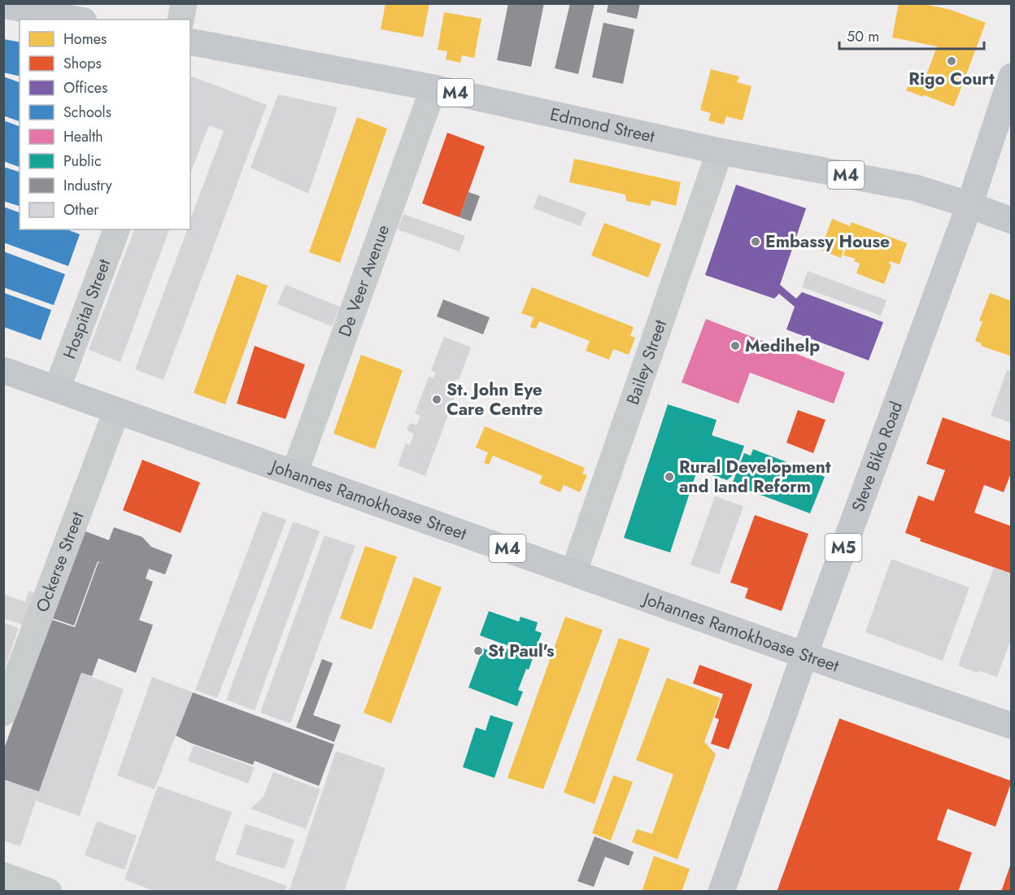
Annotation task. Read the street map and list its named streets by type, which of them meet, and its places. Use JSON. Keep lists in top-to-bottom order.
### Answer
{
  "streets": {
    "main road": [
      "M4",
      "Edmond Street",
      "Steve Biko Road",
      "Johannes Ramokhoase Street",
      "M5"
    ],
    "street": [
      "De Veer Avenue",
      "Hospital Street",
      "Bailey Street",
      "Ockerse Street"
    ]
  },
  "crossings": [
    ["Edmond Street", "De Veer Avenue"],
    ["Edmond Street", "Bailey Street"],
    ["Edmond Street", "Steve Biko Road"],
    ["De Veer Avenue", "Johannes Ramokhoase Street"],
    ["Hospital Street", "Johannes Ramokhoase Street"],
    ["Bailey Street", "Johannes Ramokhoase Street"],
    ["Steve Biko Road", "Johannes Ramokhoase Street"],
    ["Johannes Ramokhoase Street", "Ockerse Street"]
  ],
  "places": [
    "Rigo Court",
    "Embassy House",
    "Medihelp",
    "St. John Eye Care Centre",
    "Rural Development and land Reform",
    "St Paul's"
  ],
  "legend": [
    "Homes",
    "Shops",
    "Offices",
    "Schools",
    "Health",
    "Public",
    "Industry",
    "Other"
  ],
  "scale_bar": "50 m"
}
